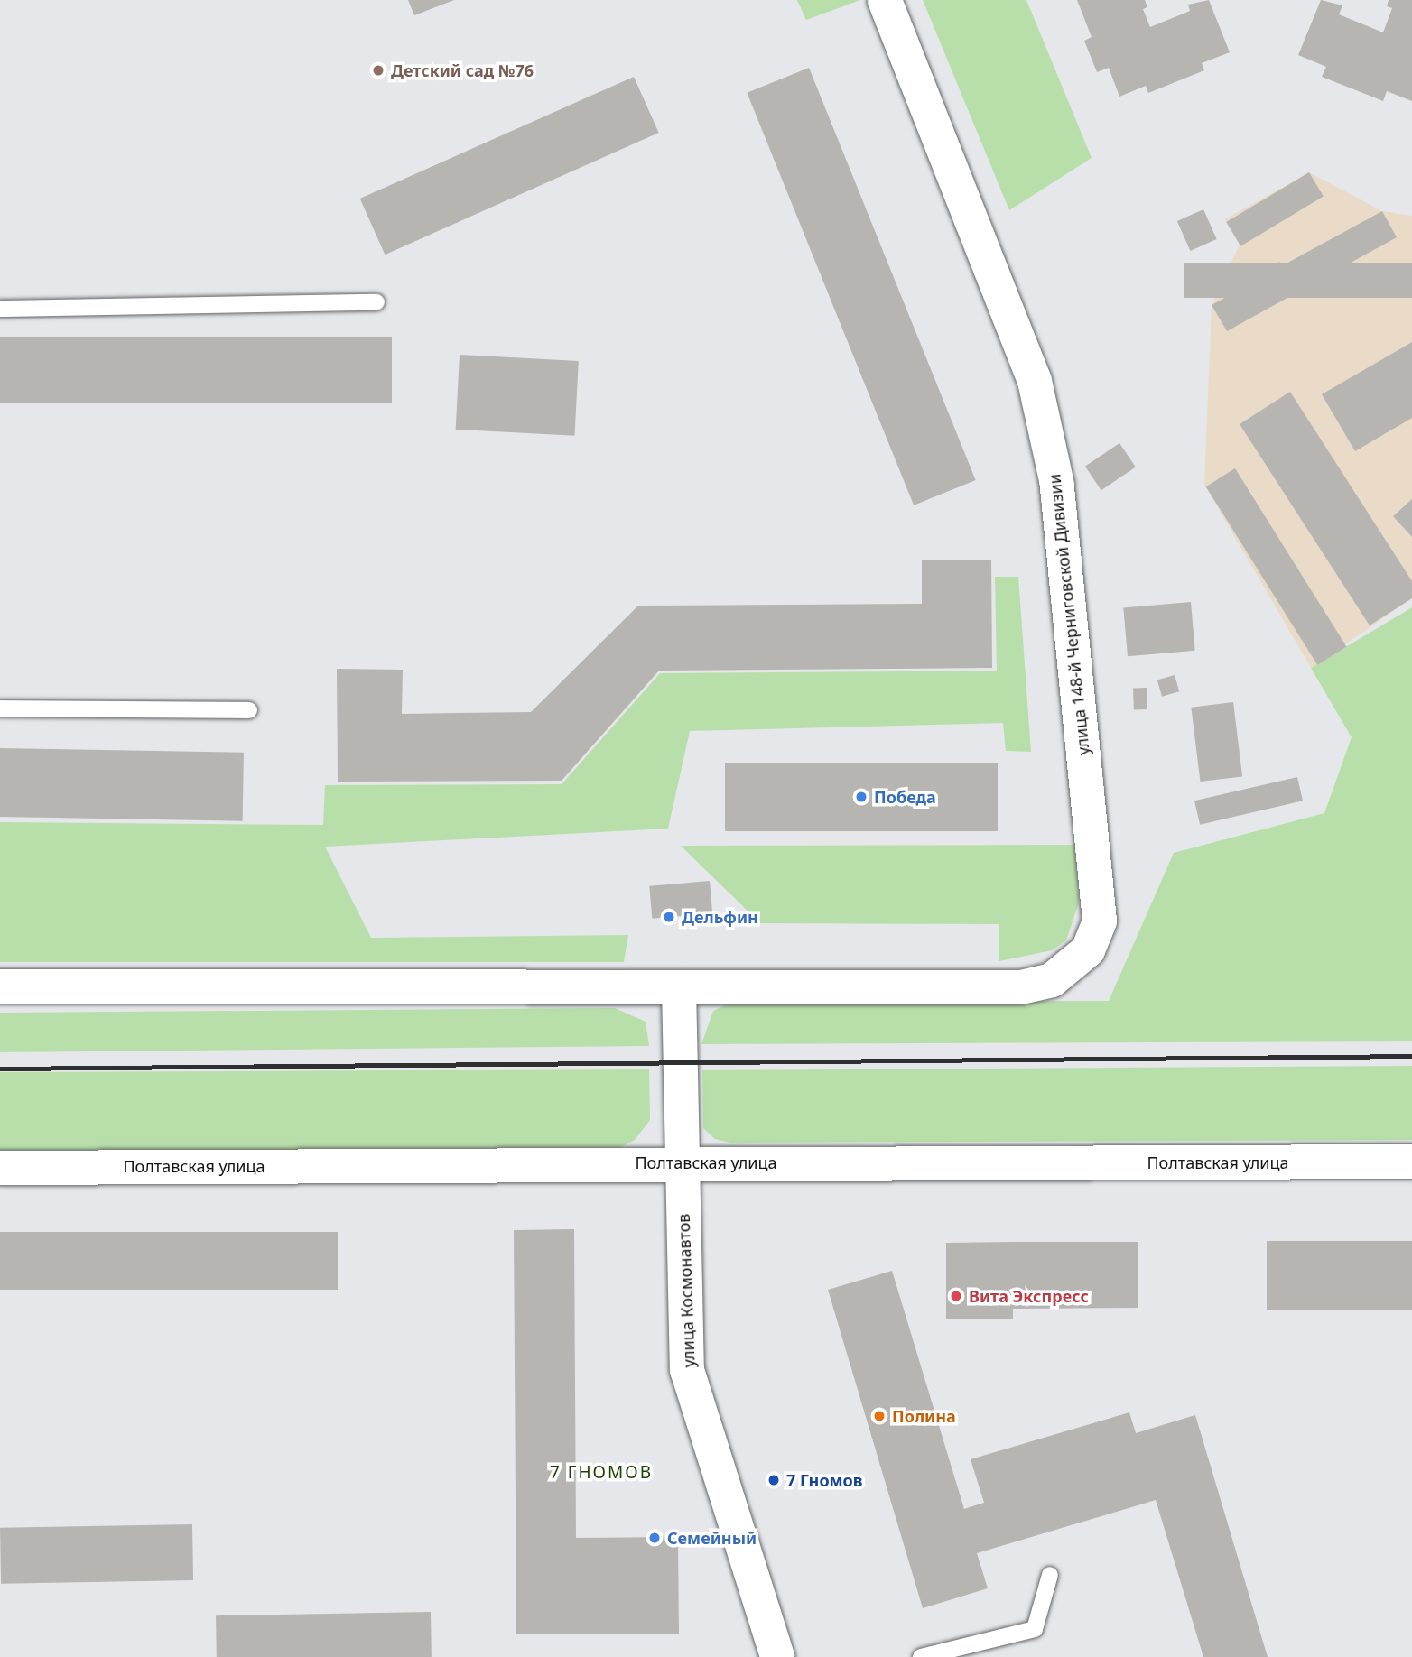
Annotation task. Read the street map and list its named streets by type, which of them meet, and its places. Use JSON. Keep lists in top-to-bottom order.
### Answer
{
  "streets": {
    "street": ["улица 148-й Черниговской Дивизии", "Полтавская улица", "улица Космонавтов"]
  },
  "crossings": [
    ["улица 148-й Черниговской Дивизии", "улица Космонавтов"],
    ["Полтавская улица", "улица Космонавтов"]
  ],
  "districts": ["7 ГНОМОВ"],
  "places": [
    "Детский сад №76",
    "Победа",
    "Дельфин",
    "Вита Экспресс",
    "Полина",
    "7 Гномов",
    "Семейный"
  ]
}
